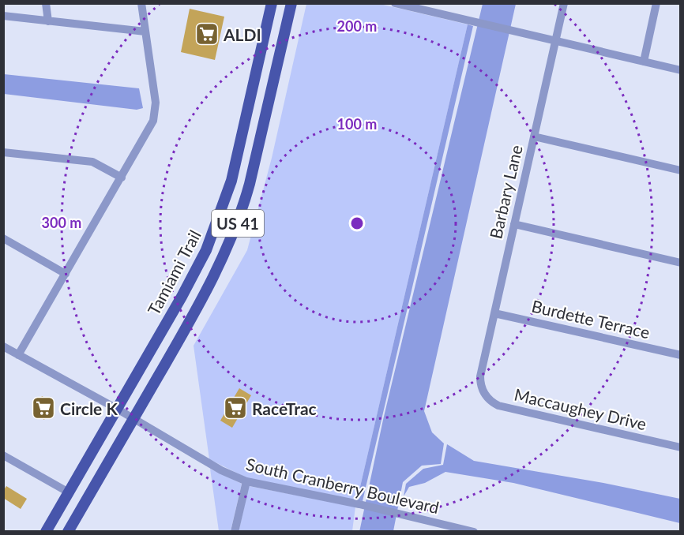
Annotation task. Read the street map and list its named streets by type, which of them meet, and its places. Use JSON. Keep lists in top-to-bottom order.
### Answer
{
  "streets": {
    "main road": ["US 41", "Tamiami Trail"],
    "street": [
      "Barbary Lane",
      "Burdette Terrace",
      "Maccaughey Drive",
      "South Cranberry Boulevard"
    ]
  },
  "crossings": [
    ["Barbary Lane", "Burdette Terrace"],
    ["Barbary Lane", "Maccaughey Drive"],
    ["US 41", "South Cranberry Boulevard"],
    ["Tamiami Trail", "South Cranberry Boulevard"]
  ],
  "places": {
    "supermarket": ["ALDI", "Circle K", "RaceTrac"]
  },
  "rings": ["200 m", "100 m", "300 m"]
}
